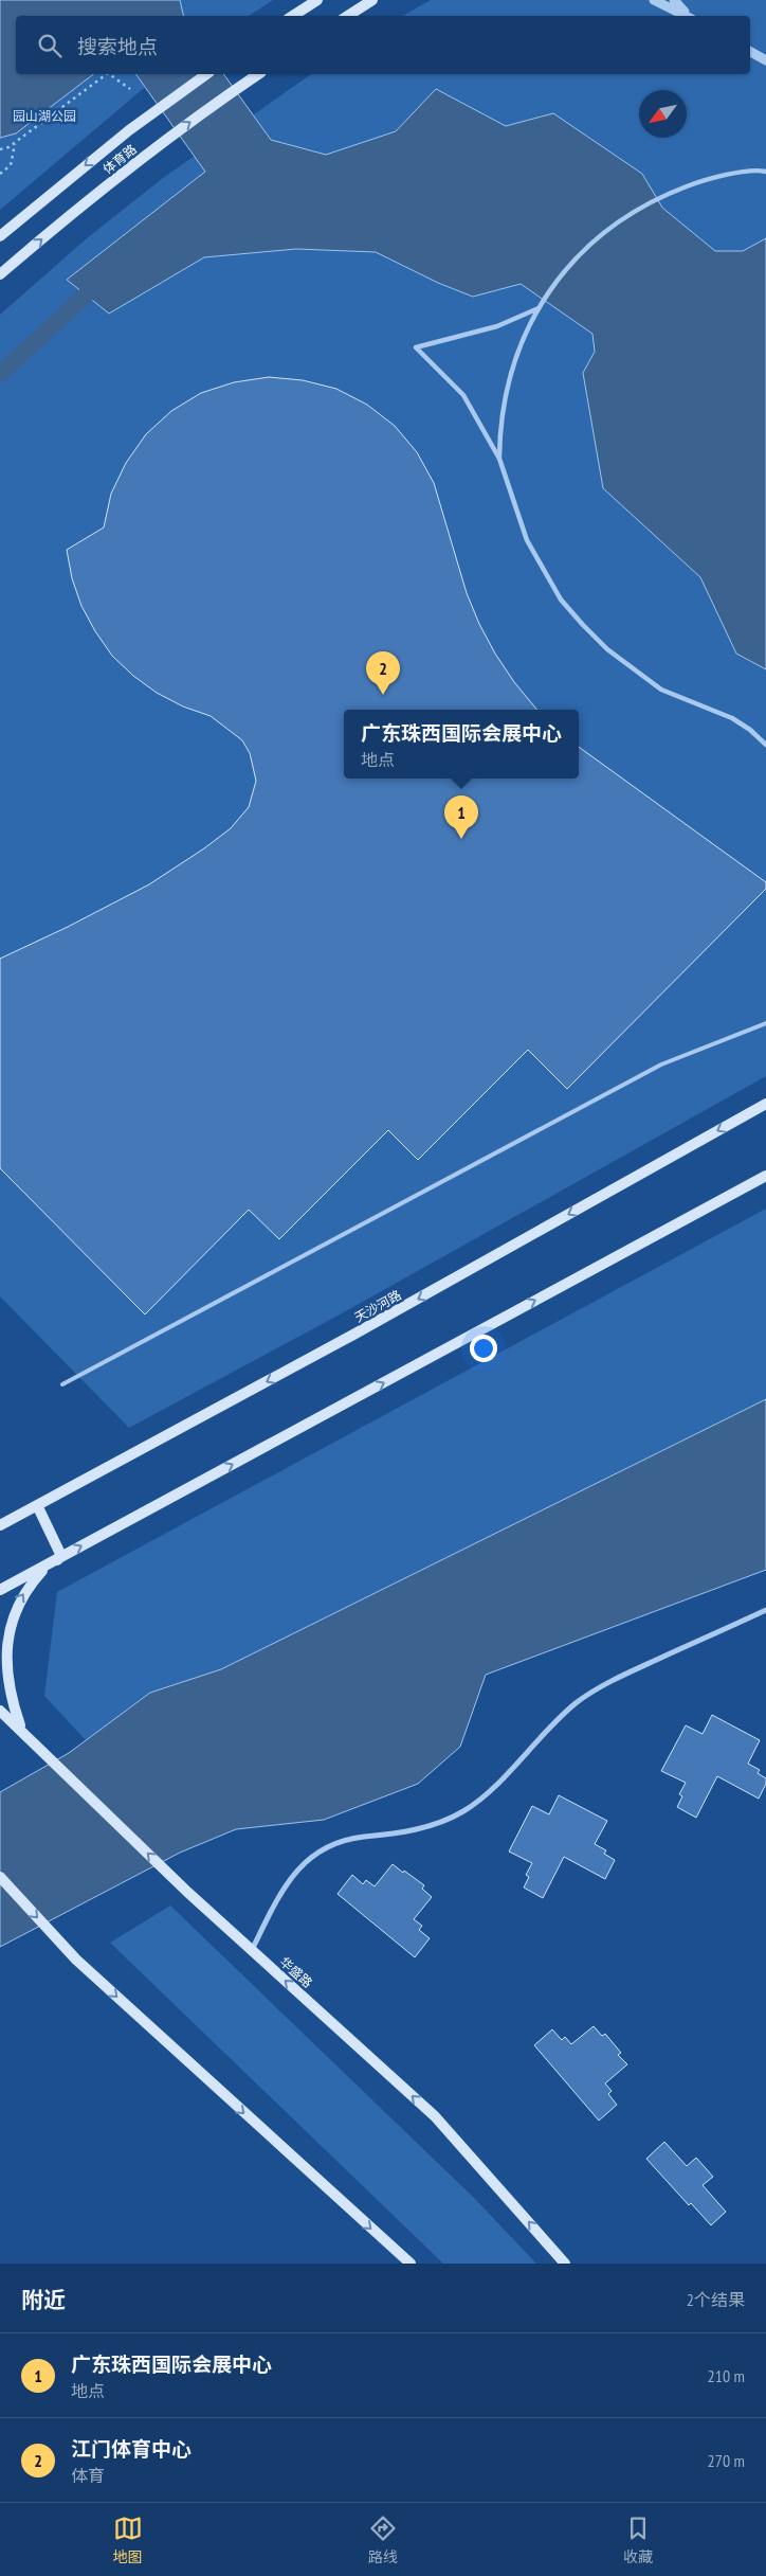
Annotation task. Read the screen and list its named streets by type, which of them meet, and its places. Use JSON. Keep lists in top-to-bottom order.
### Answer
{
  "streets": {
    "main road": ["体育路", "天沙河路", "华盛路"]
  },
  "one_way": ["华盛路"],
  "parks": ["园山湖公园"],
  "north": "bottom left",
  "page": {
    "search": "搜索地点",
    "pins": ["2", "1"],
    "popup": ["广东珠西国际会展中心", "地点"],
    "heading": ["附近", "2个结果"],
    "list": [
      {
        "mark": "1",
        "name": "广东珠西国际会展中心",
        "note": "地点",
        "value": "210 m"
      },
      {
        "mark": "2",
        "name": "江门体育中心",
        "note": "体育",
        "value": "270 m"
      }
    ],
    "nav": ["地图", "路线", "收藏"]
  }
}
